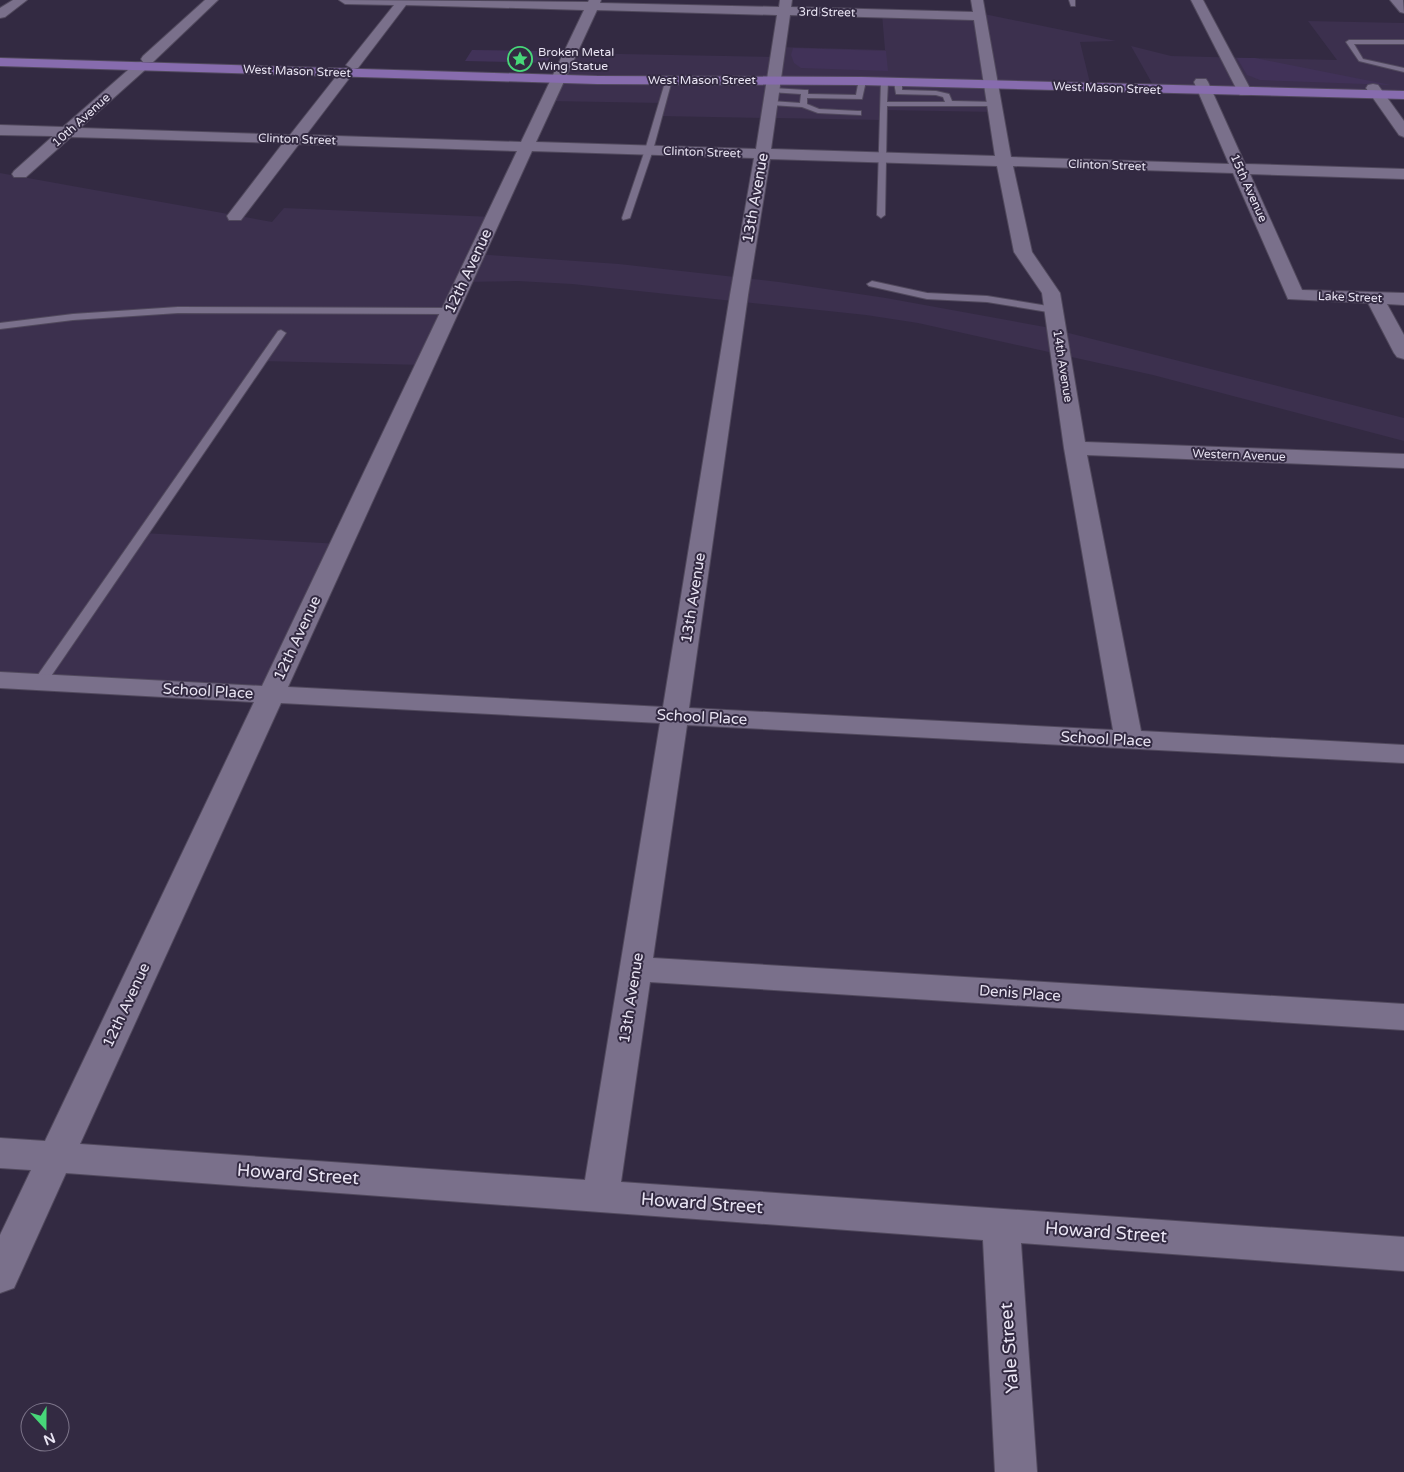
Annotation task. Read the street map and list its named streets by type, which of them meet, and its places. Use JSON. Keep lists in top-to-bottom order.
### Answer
{
  "streets": {
    "main road": ["West Mason Street"],
    "street": [
      "3rd Street",
      "10th Avenue",
      "Clinton Street",
      "15th Avenue",
      "13th Avenue",
      "12th Avenue",
      "Lake Street",
      "14th Avenue",
      "Western Avenue",
      "School Place",
      "Denis Place",
      "Howard Street",
      "Yale Street"
    ]
  },
  "crossings": [
    ["3rd Street", "13th Avenue"],
    ["3rd Street", "12th Avenue"],
    ["3rd Street", "14th Avenue"],
    ["West Mason Street", "10th Avenue"],
    ["West Mason Street", "15th Avenue"],
    ["West Mason Street", "13th Avenue"],
    ["West Mason Street", "12th Avenue"],
    ["West Mason Street", "14th Avenue"],
    ["10th Avenue", "Clinton Street"],
    ["Clinton Street", "15th Avenue"],
    ["Clinton Street", "13th Avenue"],
    ["Clinton Street", "12th Avenue"],
    ["Clinton Street", "14th Avenue"],
    ["15th Avenue", "Lake Street"],
    ["13th Avenue", "School Place"],
    ["13th Avenue", "Denis Place"],
    ["13th Avenue", "Howard Street"],
    ["12th Avenue", "School Place"],
    ["12th Avenue", "Howard Street"],
    ["14th Avenue", "Western Avenue"],
    ["14th Avenue", "School Place"],
    ["Howard Street", "Yale Street"]
  ],
  "places": {
    "place": ["Broken Metal Wing Statue"]
  },
  "north": "bottom"
}
